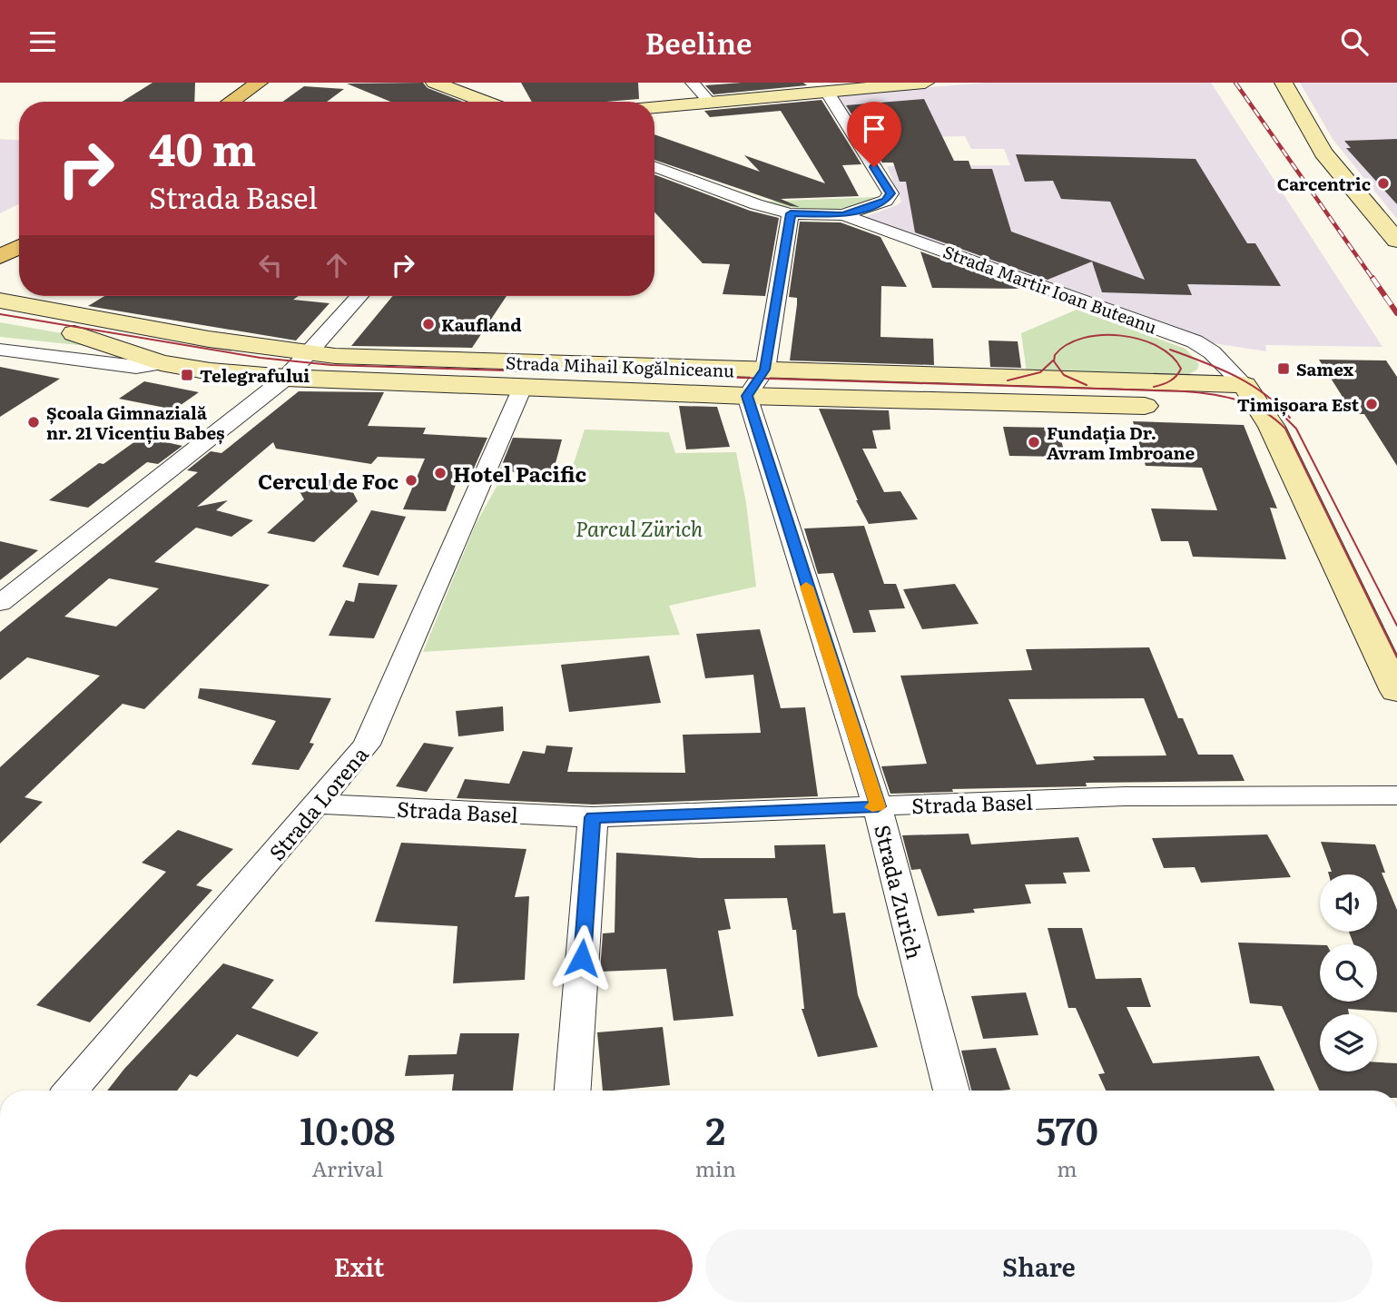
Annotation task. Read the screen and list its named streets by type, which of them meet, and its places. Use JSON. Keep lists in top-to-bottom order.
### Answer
{
  "streets": {
    "street": [
      "Strada Martir Ioan Buteanu",
      "Strada Mihail Kogălniceanu",
      "Strada Lorena",
      "Strada Basel",
      "Strada Zurich"
    ]
  },
  "crossings": [
    ["Strada Martir Ioan Buteanu", "Strada Mihail Kogălniceanu"],
    ["Strada Mihail Kogălniceanu", "Strada Lorena"],
    ["Strada Mihail Kogălniceanu", "Strada Zurich"],
    ["Strada Lorena", "Strada Basel"],
    ["Strada Basel", "Strada Zurich"]
  ],
  "parks": ["Parcul Zürich"],
  "places": {
    "other": [
      "Carcentric",
      "Kaufland",
      "Timișoara Est",
      "Școala Gimnazială nr. 21 Vicențiu Babeș",
      "Fundația Dr. Avram Imbroane",
      "Hotel Pacific",
      "Cercul de Foc"
    ],
    "transit": ["Samex", "Telegrafului"]
  },
  "page": {
    "header": "Beeline",
    "turn": ["40 m", "Strada Basel"],
    "eta": [
      "10:08",
      "Arrival",
      "2",
      "min",
      "570",
      "m"
    ],
    "buttons": ["Exit", "Share"]
  }
}
